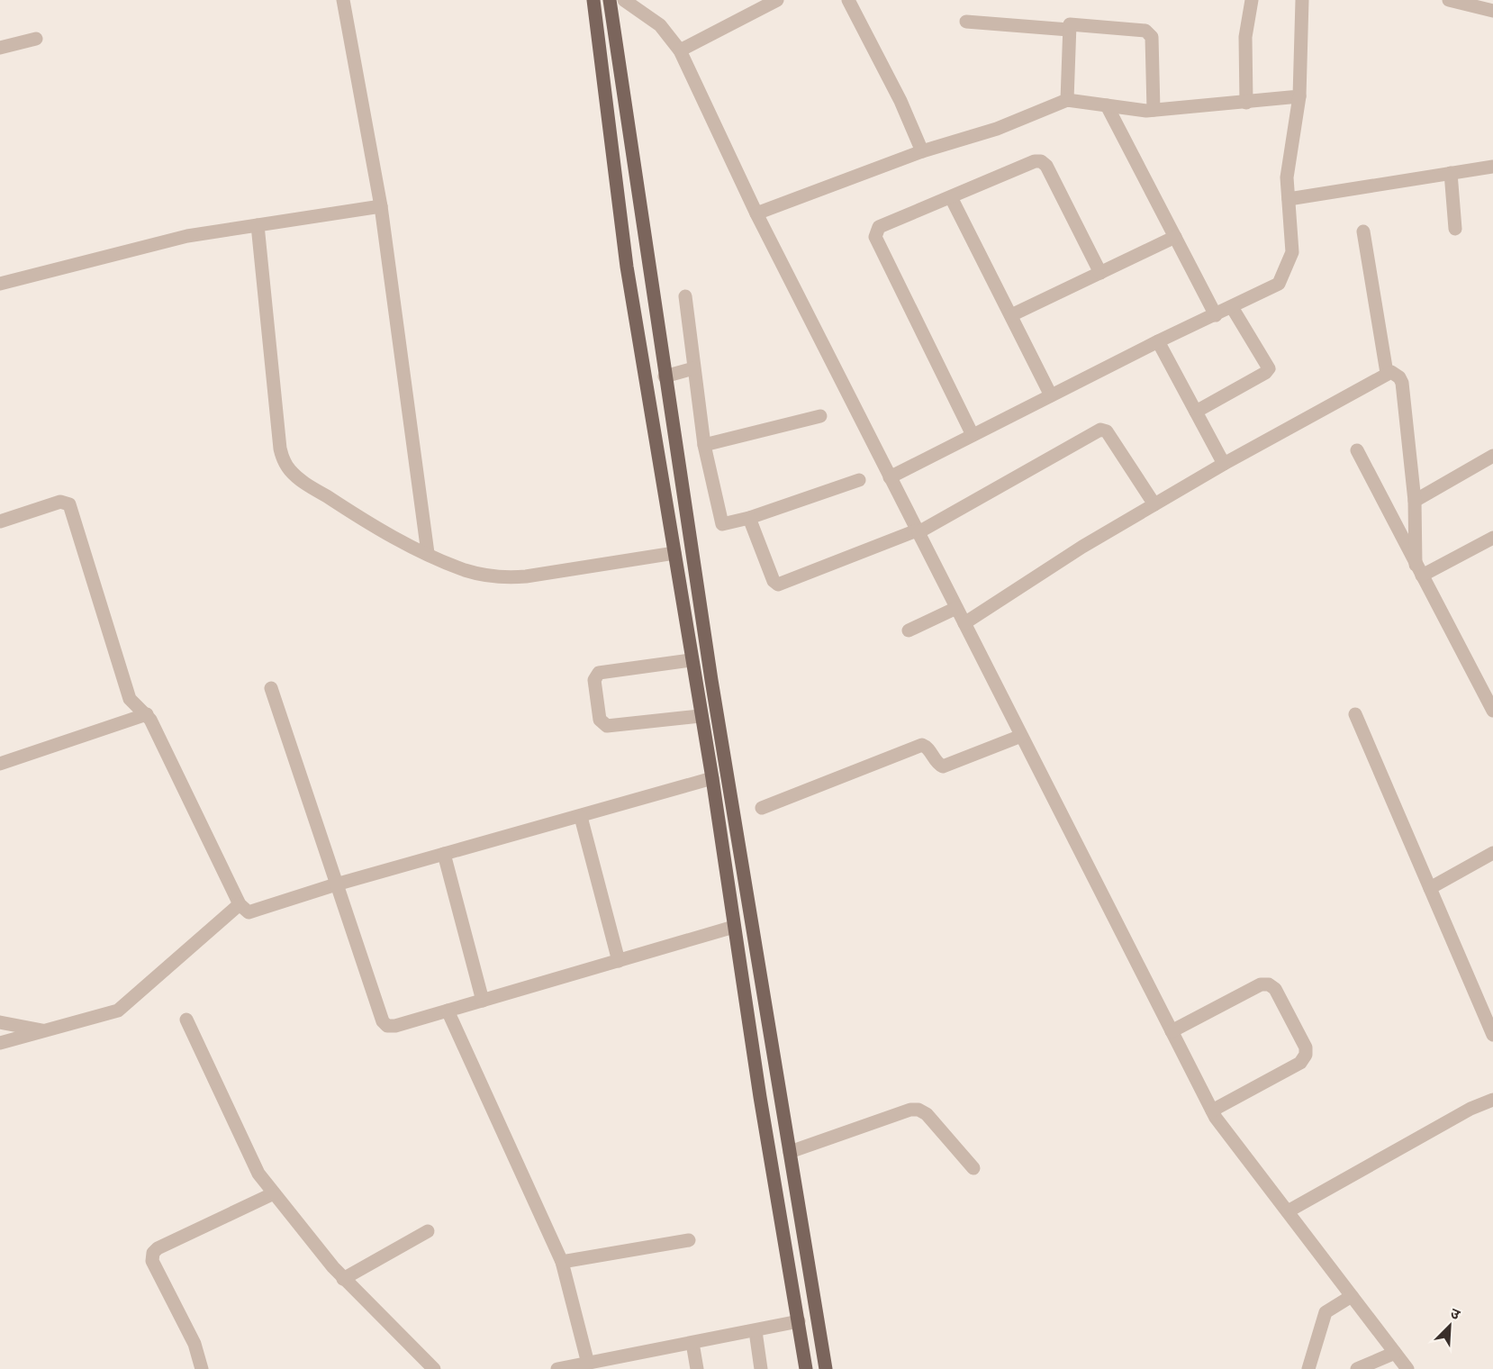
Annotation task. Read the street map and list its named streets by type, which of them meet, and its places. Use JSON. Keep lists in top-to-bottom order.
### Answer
{
  "north": "top right"
}
